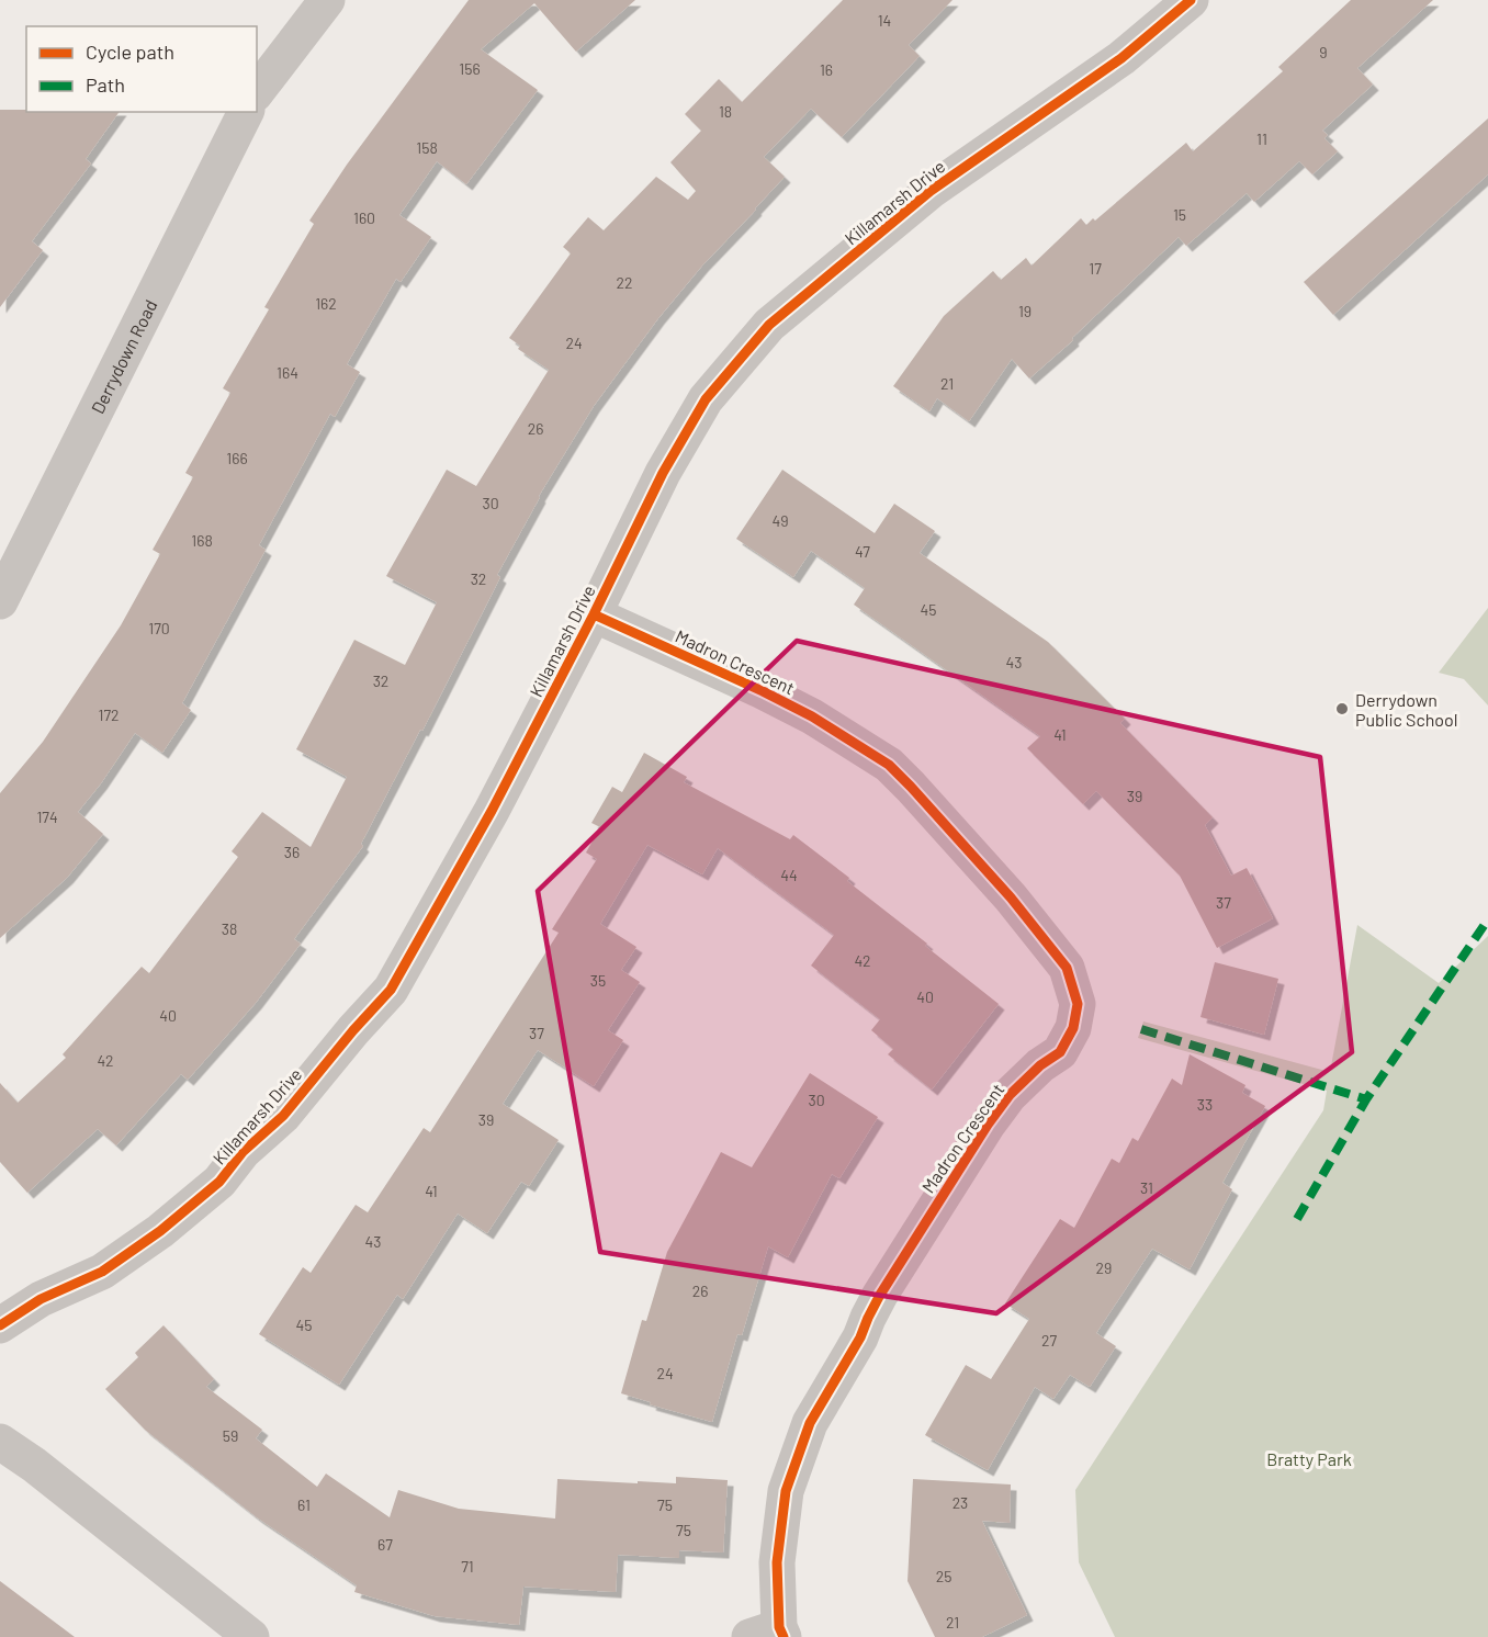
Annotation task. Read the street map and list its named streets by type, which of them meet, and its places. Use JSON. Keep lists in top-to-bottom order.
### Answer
{
  "streets": {
    "street": ["Killamarsh Drive", "Derrydown Road", "Madron Crescent"]
  },
  "crossings": [
    ["Killamarsh Drive", "Madron Crescent"]
  ],
  "parks": ["Bratty Park"],
  "places": ["Derrydown Public School"],
  "house_numbers": [
    "14",
    "9",
    "156",
    "16",
    "18",
    "11",
    "158",
    "15",
    "160",
    "17",
    "22",
    "162",
    "19",
    "24",
    "164",
    "21",
    "26",
    "166",
    "30",
    "49",
    "168",
    "47",
    "32",
    "45",
    "170",
    "43",
    "32",
    "172",
    "41",
    "39",
    "174",
    "36",
    "44",
    "37",
    "38",
    "42",
    "35",
    "40",
    "40",
    "37",
    "42",
    "30",
    "33",
    "39",
    "31",
    "41",
    "43",
    "29",
    "26",
    "45",
    "27",
    "24",
    "59",
    "23",
    "61",
    "75",
    "75",
    "67",
    "71",
    "25",
    "21"
  ],
  "legend": ["Cycle path", "Path"]
}
